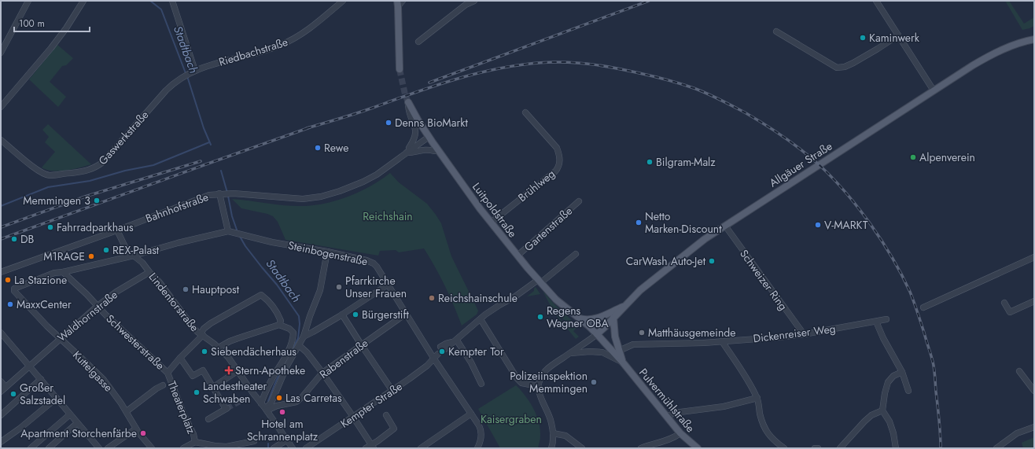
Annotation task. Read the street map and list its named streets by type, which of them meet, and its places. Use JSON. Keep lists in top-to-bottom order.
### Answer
{
  "streets": {
    "main road": ["Allgäuer Straße", "Luitpoldstraße", "Pulvermühlstraße"],
    "street": [
      "Riedbachstraße",
      "Gaswerkstraße",
      "Brühlweg",
      "Bahnhofstraße",
      "Gartenstraße",
      "Steinbogenstraße",
      "Schweizer Ring",
      "Lindentorstraße",
      "Waldhornstraße",
      "Dickenreiser Weg",
      "Schwesterstraße",
      "Rabenstraße",
      "Kuttelgasse",
      "Kempter Straße",
      "Theaterplatz"
    ]
  },
  "crossings": [
    ["Riedbachstraße", "Gaswerkstraße"],
    ["Allgäuer Straße", "Luitpoldstraße"],
    ["Allgäuer Straße", "Schweizer Ring"],
    ["Allgäuer Straße", "Pulvermühlstraße"],
    ["Brühlweg", "Luitpoldstraße"],
    ["Bahnhofstraße", "Luitpoldstraße"],
    ["Bahnhofstraße", "Lindentorstraße"],
    ["Luitpoldstraße", "Gartenstraße"],
    ["Luitpoldstraße", "Pulvermühlstraße"],
    ["Luitpoldstraße", "Kempter Straße"],
    ["Steinbogenstraße", "Lindentorstraße"],
    ["Steinbogenstraße", "Schwesterstraße"],
    ["Steinbogenstraße", "Rabenstraße"],
    ["Steinbogenstraße", "Kuttelgasse"],
    ["Steinbogenstraße", "Kempter Straße"],
    ["Schweizer Ring", "Dickenreiser Weg"],
    ["Lindentorstraße", "Waldhornstraße"],
    ["Lindentorstraße", "Rabenstraße"],
    ["Waldhornstraße", "Schwesterstraße"],
    ["Waldhornstraße", "Kuttelgasse"],
    ["Schwesterstraße", "Theaterplatz"]
  ],
  "water": ["Stadtbach"],
  "parks": ["Reichshain", "Kaisergraben"],
  "places": {
    "other": [
      "Kaminwerk",
      "Denns BioMarkt",
      "Rewe",
      "Alpenverein",
      "Bilgram-Malz",
      "Memmingen 3",
      "Netto Marken-Discount",
      "V-MARKT",
      "Fahrradparkhaus",
      "DB",
      "REX-Palast",
      "M1RAGE",
      "CarWash Auto-Jet",
      "La Stazione",
      "Pfarrkirche Unser Frauen",
      "Hauptpost",
      "Reichshainschule",
      "MaxxCenter",
      "Bürgerstift",
      "Regens Wagner OBA",
      "Matthäusgemeinde",
      "Siebendächerhaus",
      "Kempter Tor",
      "Polizeiinspektion Memmingen",
      "Landestheater Schwaben",
      "Großer Salzstadel",
      "Las Carretas",
      "Hotel am Schrannenplatz",
      "Apartment Storchenfärbe"
    ],
    "health": ["Stern-Apotheke"]
  },
  "scale_bar": "100 m"
}
